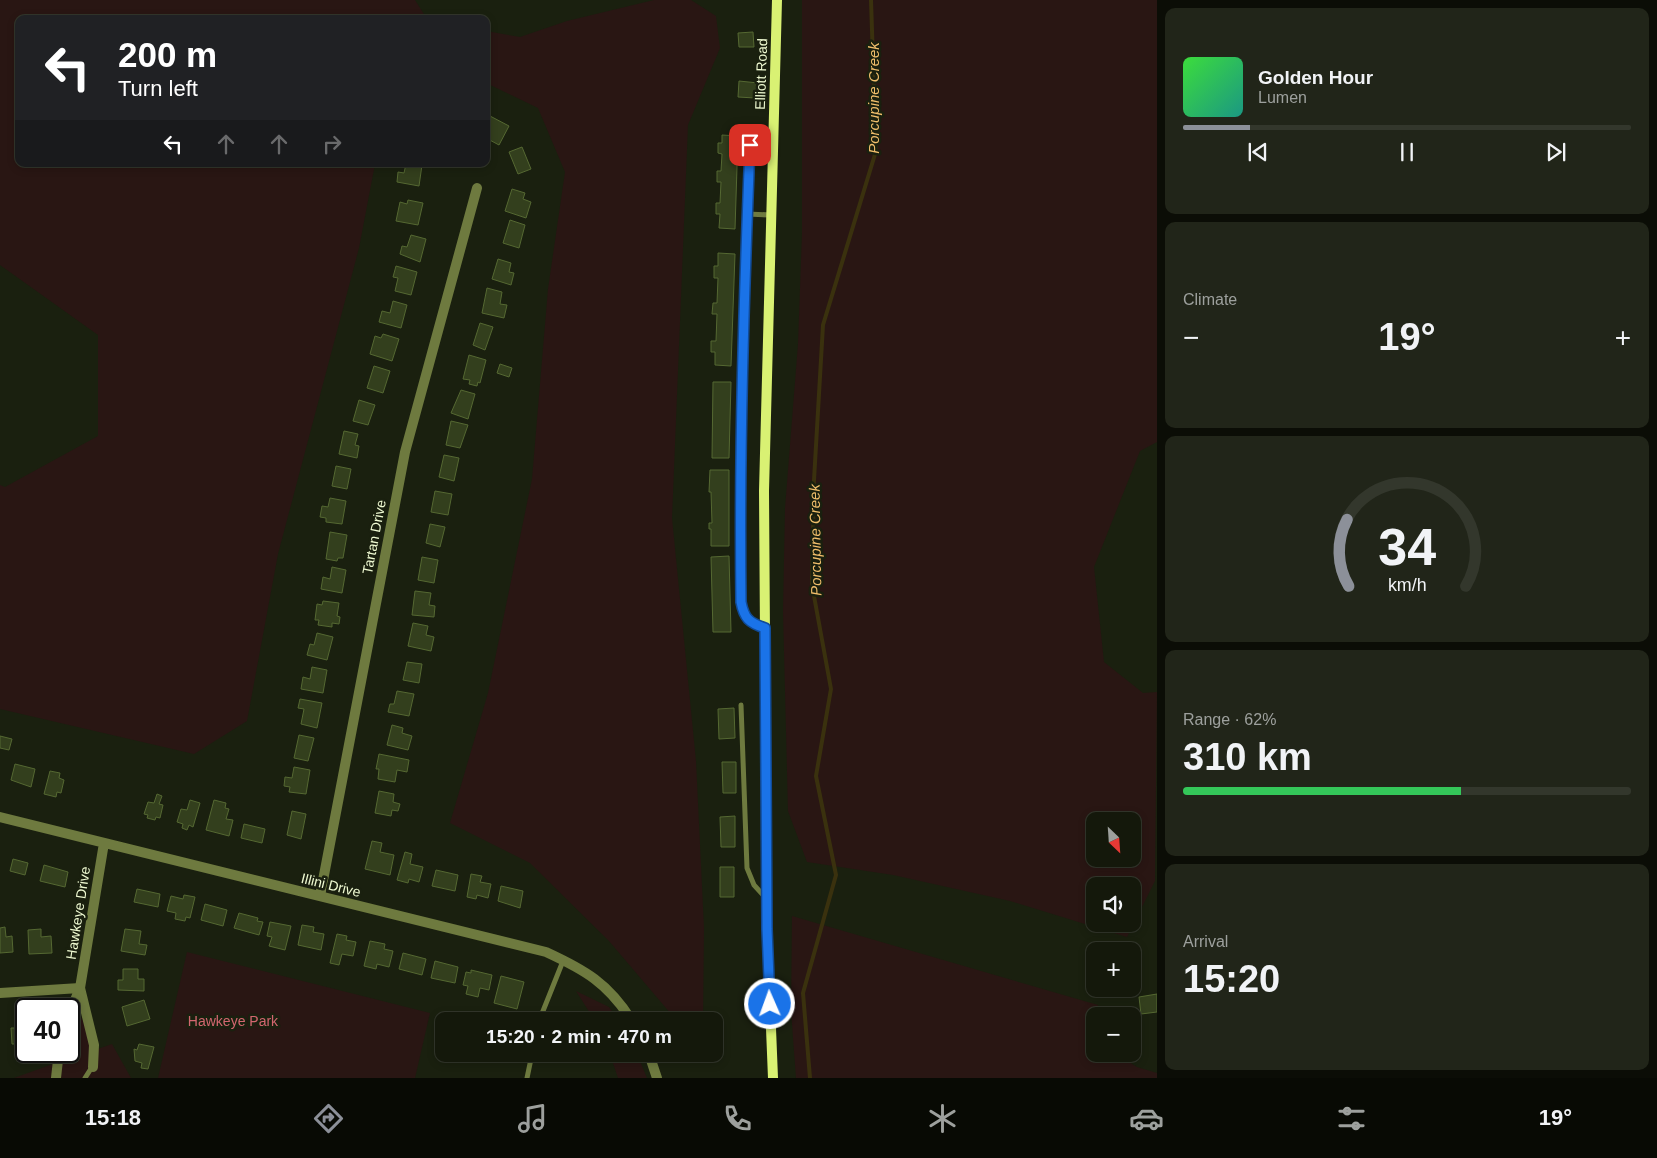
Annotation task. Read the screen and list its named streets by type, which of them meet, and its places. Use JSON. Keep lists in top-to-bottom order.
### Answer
{
  "streets": {
    "street": [
      "Elliott Road",
      "Tartan Drive",
      "Illini Drive",
      "Hawkeye Drive"
    ]
  },
  "crossings": [
    ["Tartan Drive", "Illini Drive"],
    ["Illini Drive", "Hawkeye Drive"]
  ],
  "water": ["Porcupine Creek"],
  "parks": ["Hawkeye Park"],
  "north": "bottom right",
  "page": {
    "turn": ["200 m", "Turn left"],
    "song": ["Golden Hour", "Lumen"],
    "tile": [
      "Climate",
      ["Range · 62%", "310 km"],
      ["Arrival", "15:20"]
    ],
    "heat": ["−", "19°", "+"],
    "map_buttons": ["+", "−"],
    "limit": "40",
    "trip": "15:20 · 2 min · 470 m",
    "tabs": ["15:18", "19°"],
    "gauge": ["34", "km/h"]
  }
}
